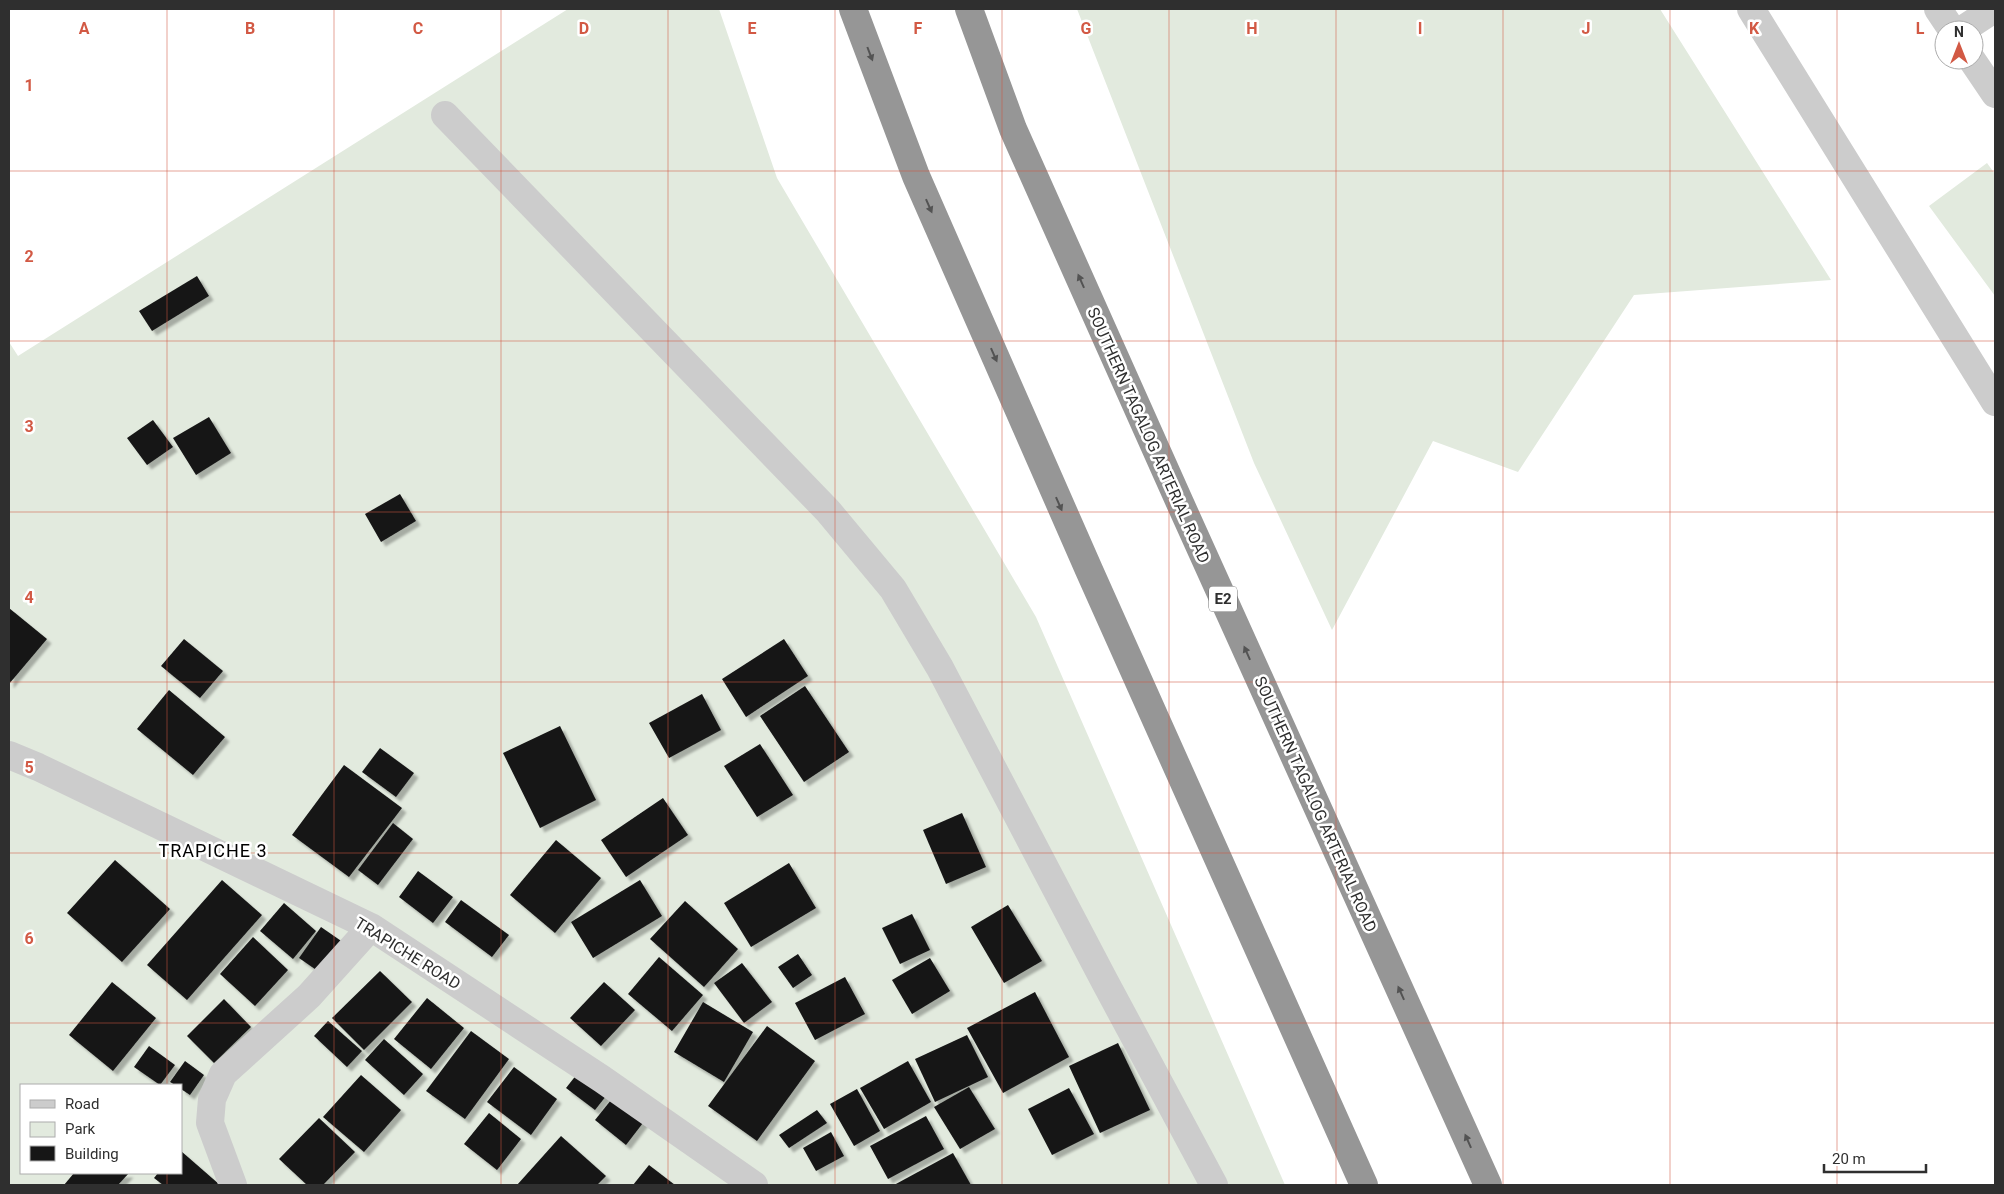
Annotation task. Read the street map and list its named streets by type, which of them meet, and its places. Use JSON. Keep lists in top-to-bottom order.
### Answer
{
  "streets": {
    "highway": ["SOUTHERN TAGALOG ARTERIAL ROAD", "E2"],
    "street": ["TRAPICHE ROAD"]
  },
  "districts": ["TRAPICHE 3"],
  "legend": ["Road", "Park", "Building"],
  "scale_bar": "20 m",
  "north": "top",
  "grid": {
    "columns": [
      "A",
      "B",
      "C",
      "D",
      "E",
      "F",
      "G",
      "H",
      "I",
      "J",
      "K",
      "L"
    ],
    "rows": [
      "1",
      "2",
      "3",
      "4",
      "5",
      "6"
    ]
  }
}
